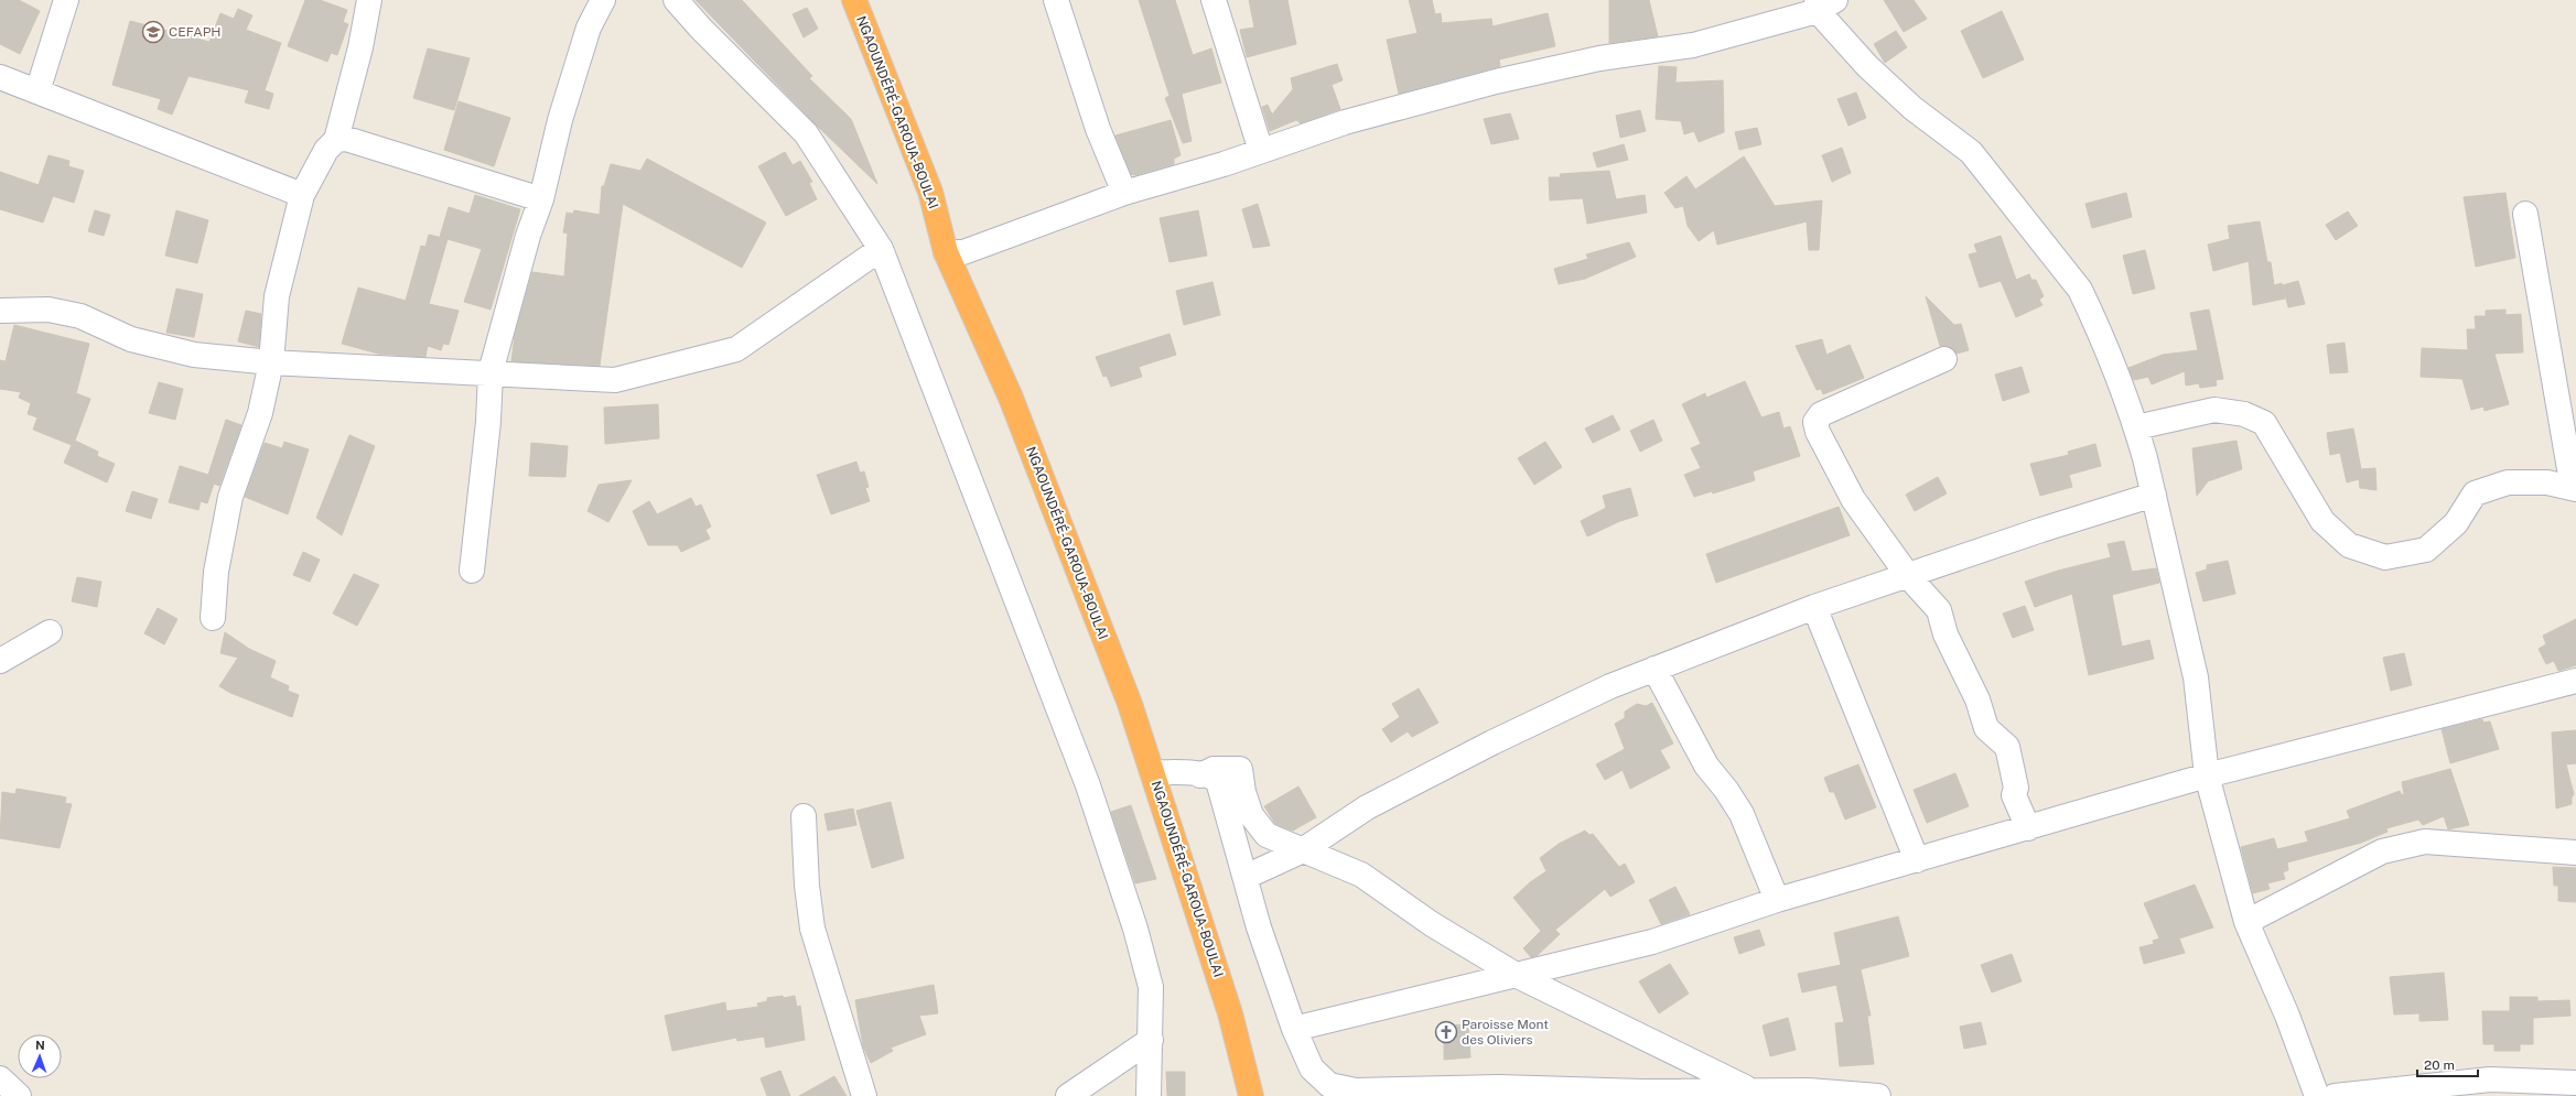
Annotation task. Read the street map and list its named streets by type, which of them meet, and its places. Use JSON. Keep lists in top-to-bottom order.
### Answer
{
  "streets": {
    "highway": ["NGAOUNDÉRÉ-GAROUA-BOULAI"]
  },
  "places": {
    "school or university": ["CEFAPH"],
    "church": ["Paroisse Mont des Oliviers"]
  },
  "scale_bar": "20 m",
  "north": "top"
}
